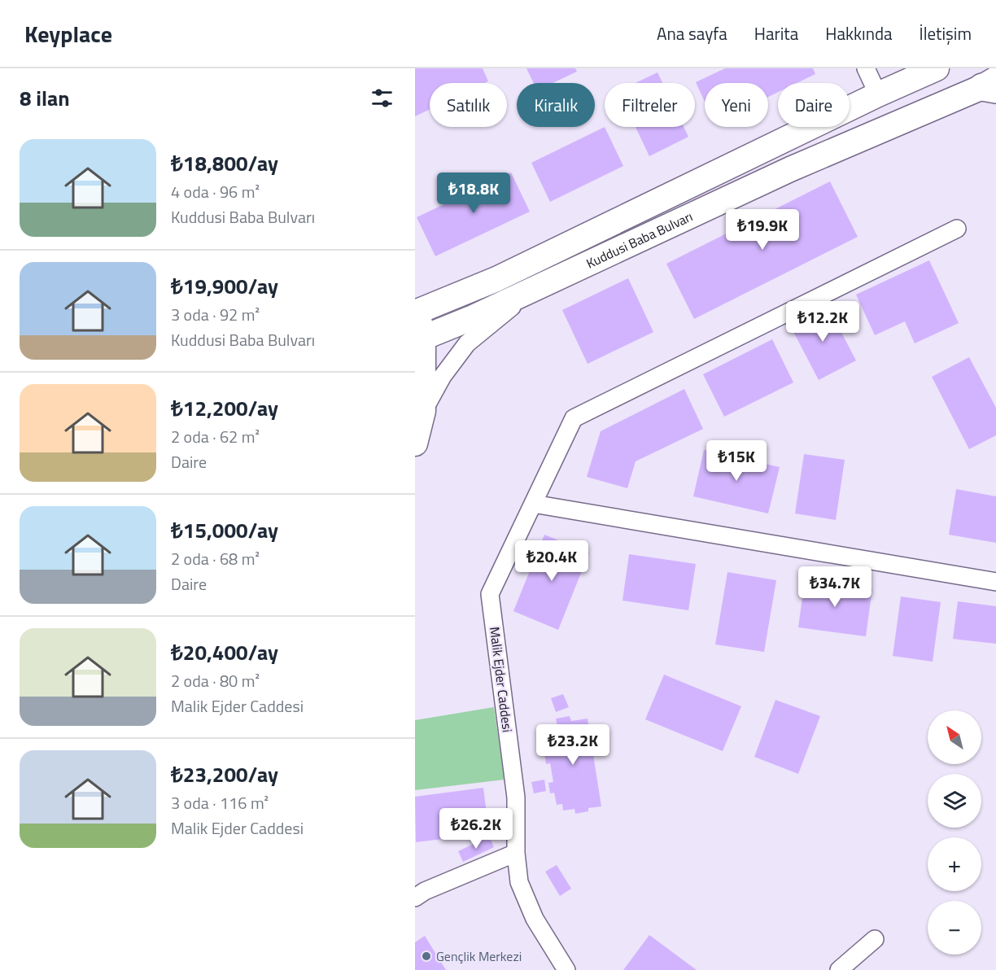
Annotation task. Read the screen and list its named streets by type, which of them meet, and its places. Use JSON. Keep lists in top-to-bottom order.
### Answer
{
  "streets": {
    "main road": ["Kuddusi Baba Bulvarı"],
    "street": ["Malik Ejder Caddesi"]
  },
  "places": ["Gençlik Merkezi"],
  "north": "top left",
  "page": {
    "header": "Keyplace",
    "nav": [
      "Ana sayfa",
      "Harita",
      "Hakkında",
      "İletişim"
    ],
    "heading": "8 ilan",
    "chip": [
      "Satılık",
      "Kiralık",
      "Filtreler",
      "Yeni",
      "Daire"
    ],
    "list": [
      {
        "name": "₺18,800/ay",
        "note": "4 oda · 96 m² · Kuddusi Baba Bulvarı"
      },
      {
        "name": "₺19,900/ay",
        "note": "3 oda · 92 m² · Kuddusi Baba Bulvarı"
      },
      {
        "name": "₺12,200/ay",
        "note": "2 oda · 62 m² · Daire"
      },
      {
        "name": "₺15,000/ay",
        "note": "2 oda · 68 m² · Daire"
      },
      {
        "name": "₺20,400/ay",
        "note": "2 oda · 80 m² · Malik Ejder Caddesi"
      },
      {
        "name": "₺23,200/ay",
        "note": "3 oda · 116 m² · Malik Ejder Caddesi"
      }
    ],
    "price": [
      "₺18.8K",
      "₺19.9K",
      "₺12.2K",
      "₺15K",
      "₺20.4K",
      "₺34.7K",
      "₺23.2K",
      "₺26.2K"
    ],
    "map_buttons": ["+", "−"]
  }
}
